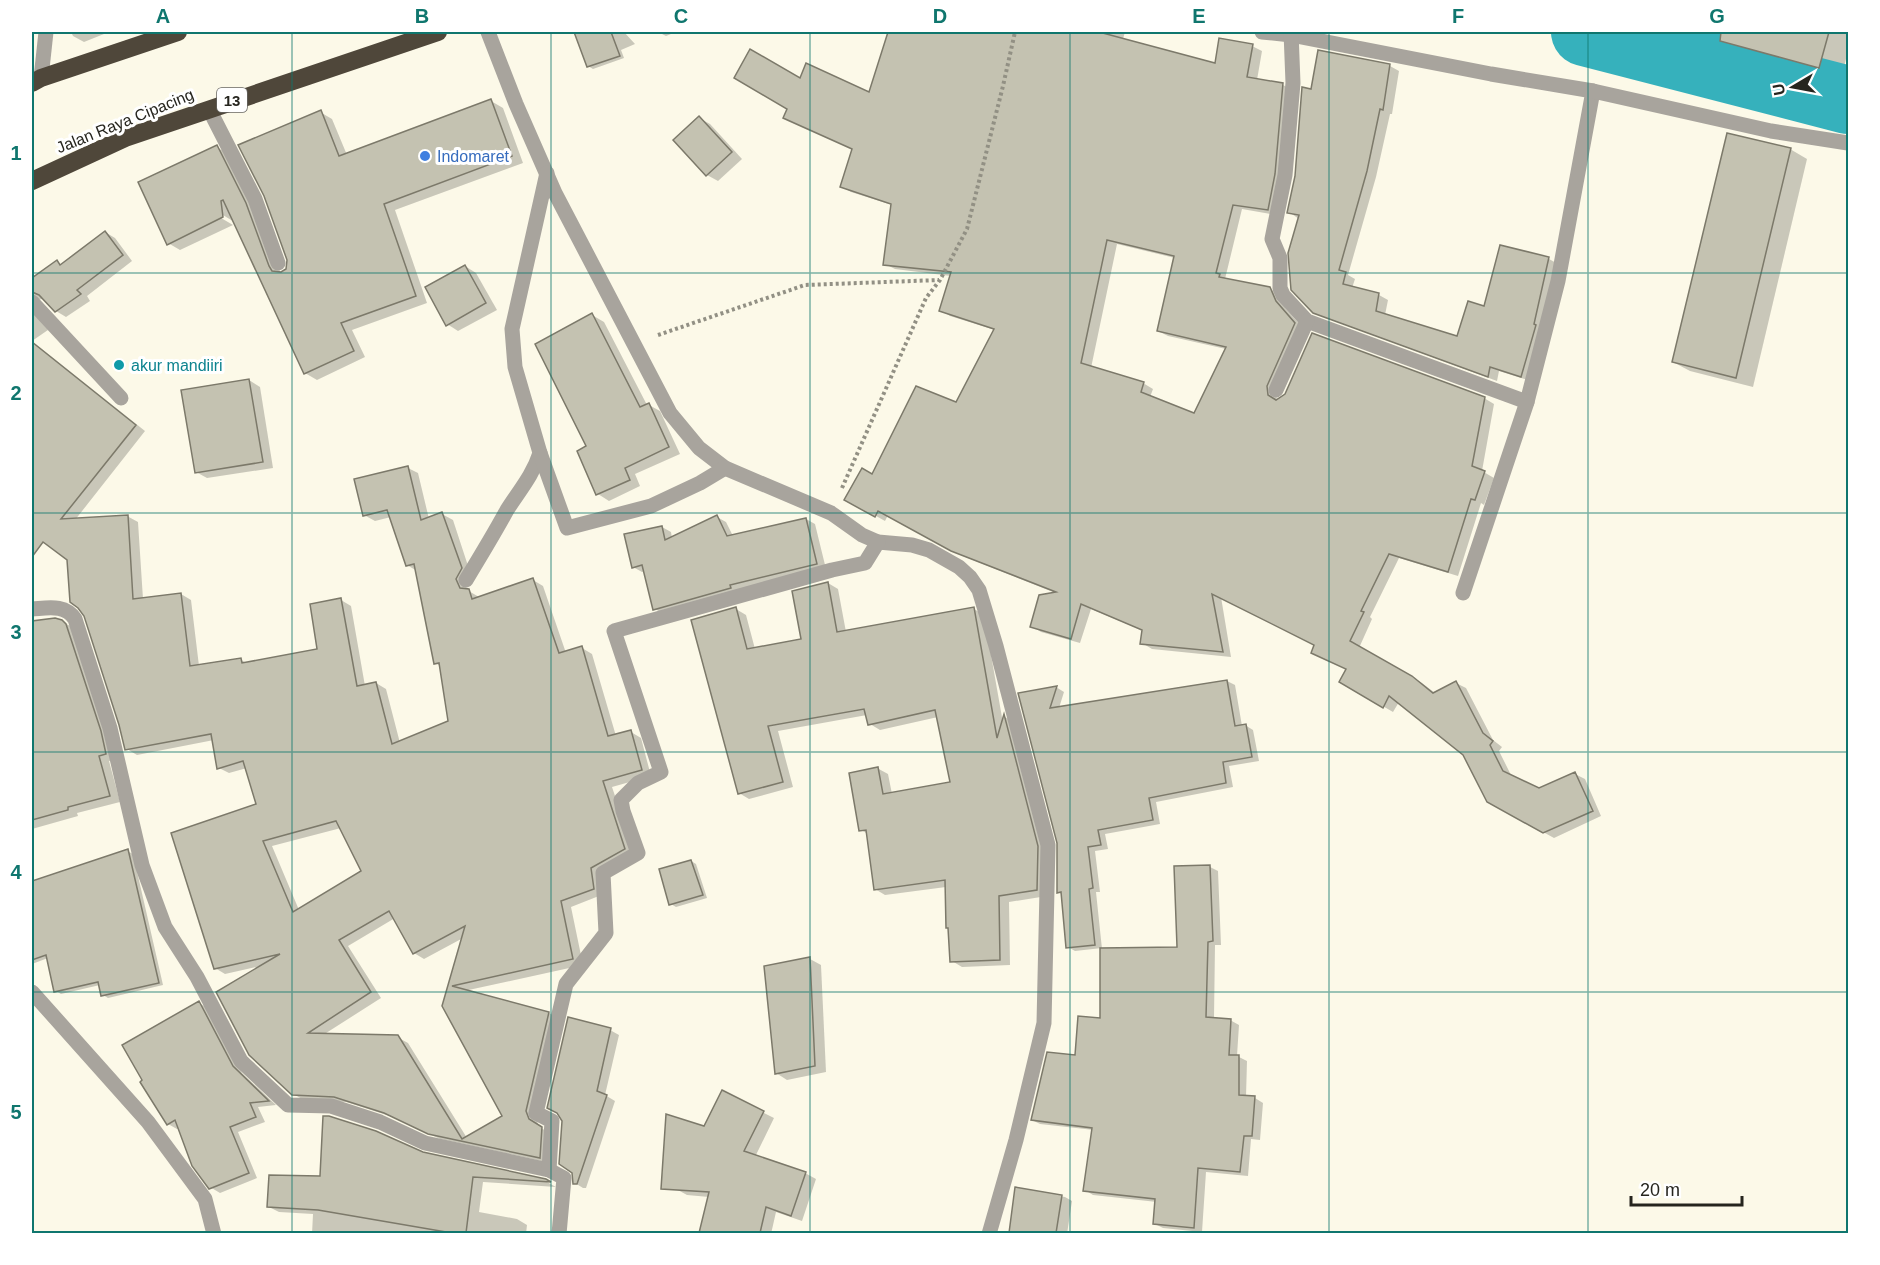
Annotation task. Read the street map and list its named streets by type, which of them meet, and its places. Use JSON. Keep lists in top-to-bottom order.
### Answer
{
  "streets": {
    "highway": ["13", "Jalan Raya Cipacing"]
  },
  "places": ["Indomaret", "akur mandiiri"],
  "scale_bar": "20 m",
  "north": "left",
  "grid": {
    "columns": [
      "A",
      "B",
      "C",
      "D",
      "E",
      "F",
      "G"
    ],
    "rows": [
      "1",
      "2",
      "3",
      "4",
      "5"
    ]
  }
}
